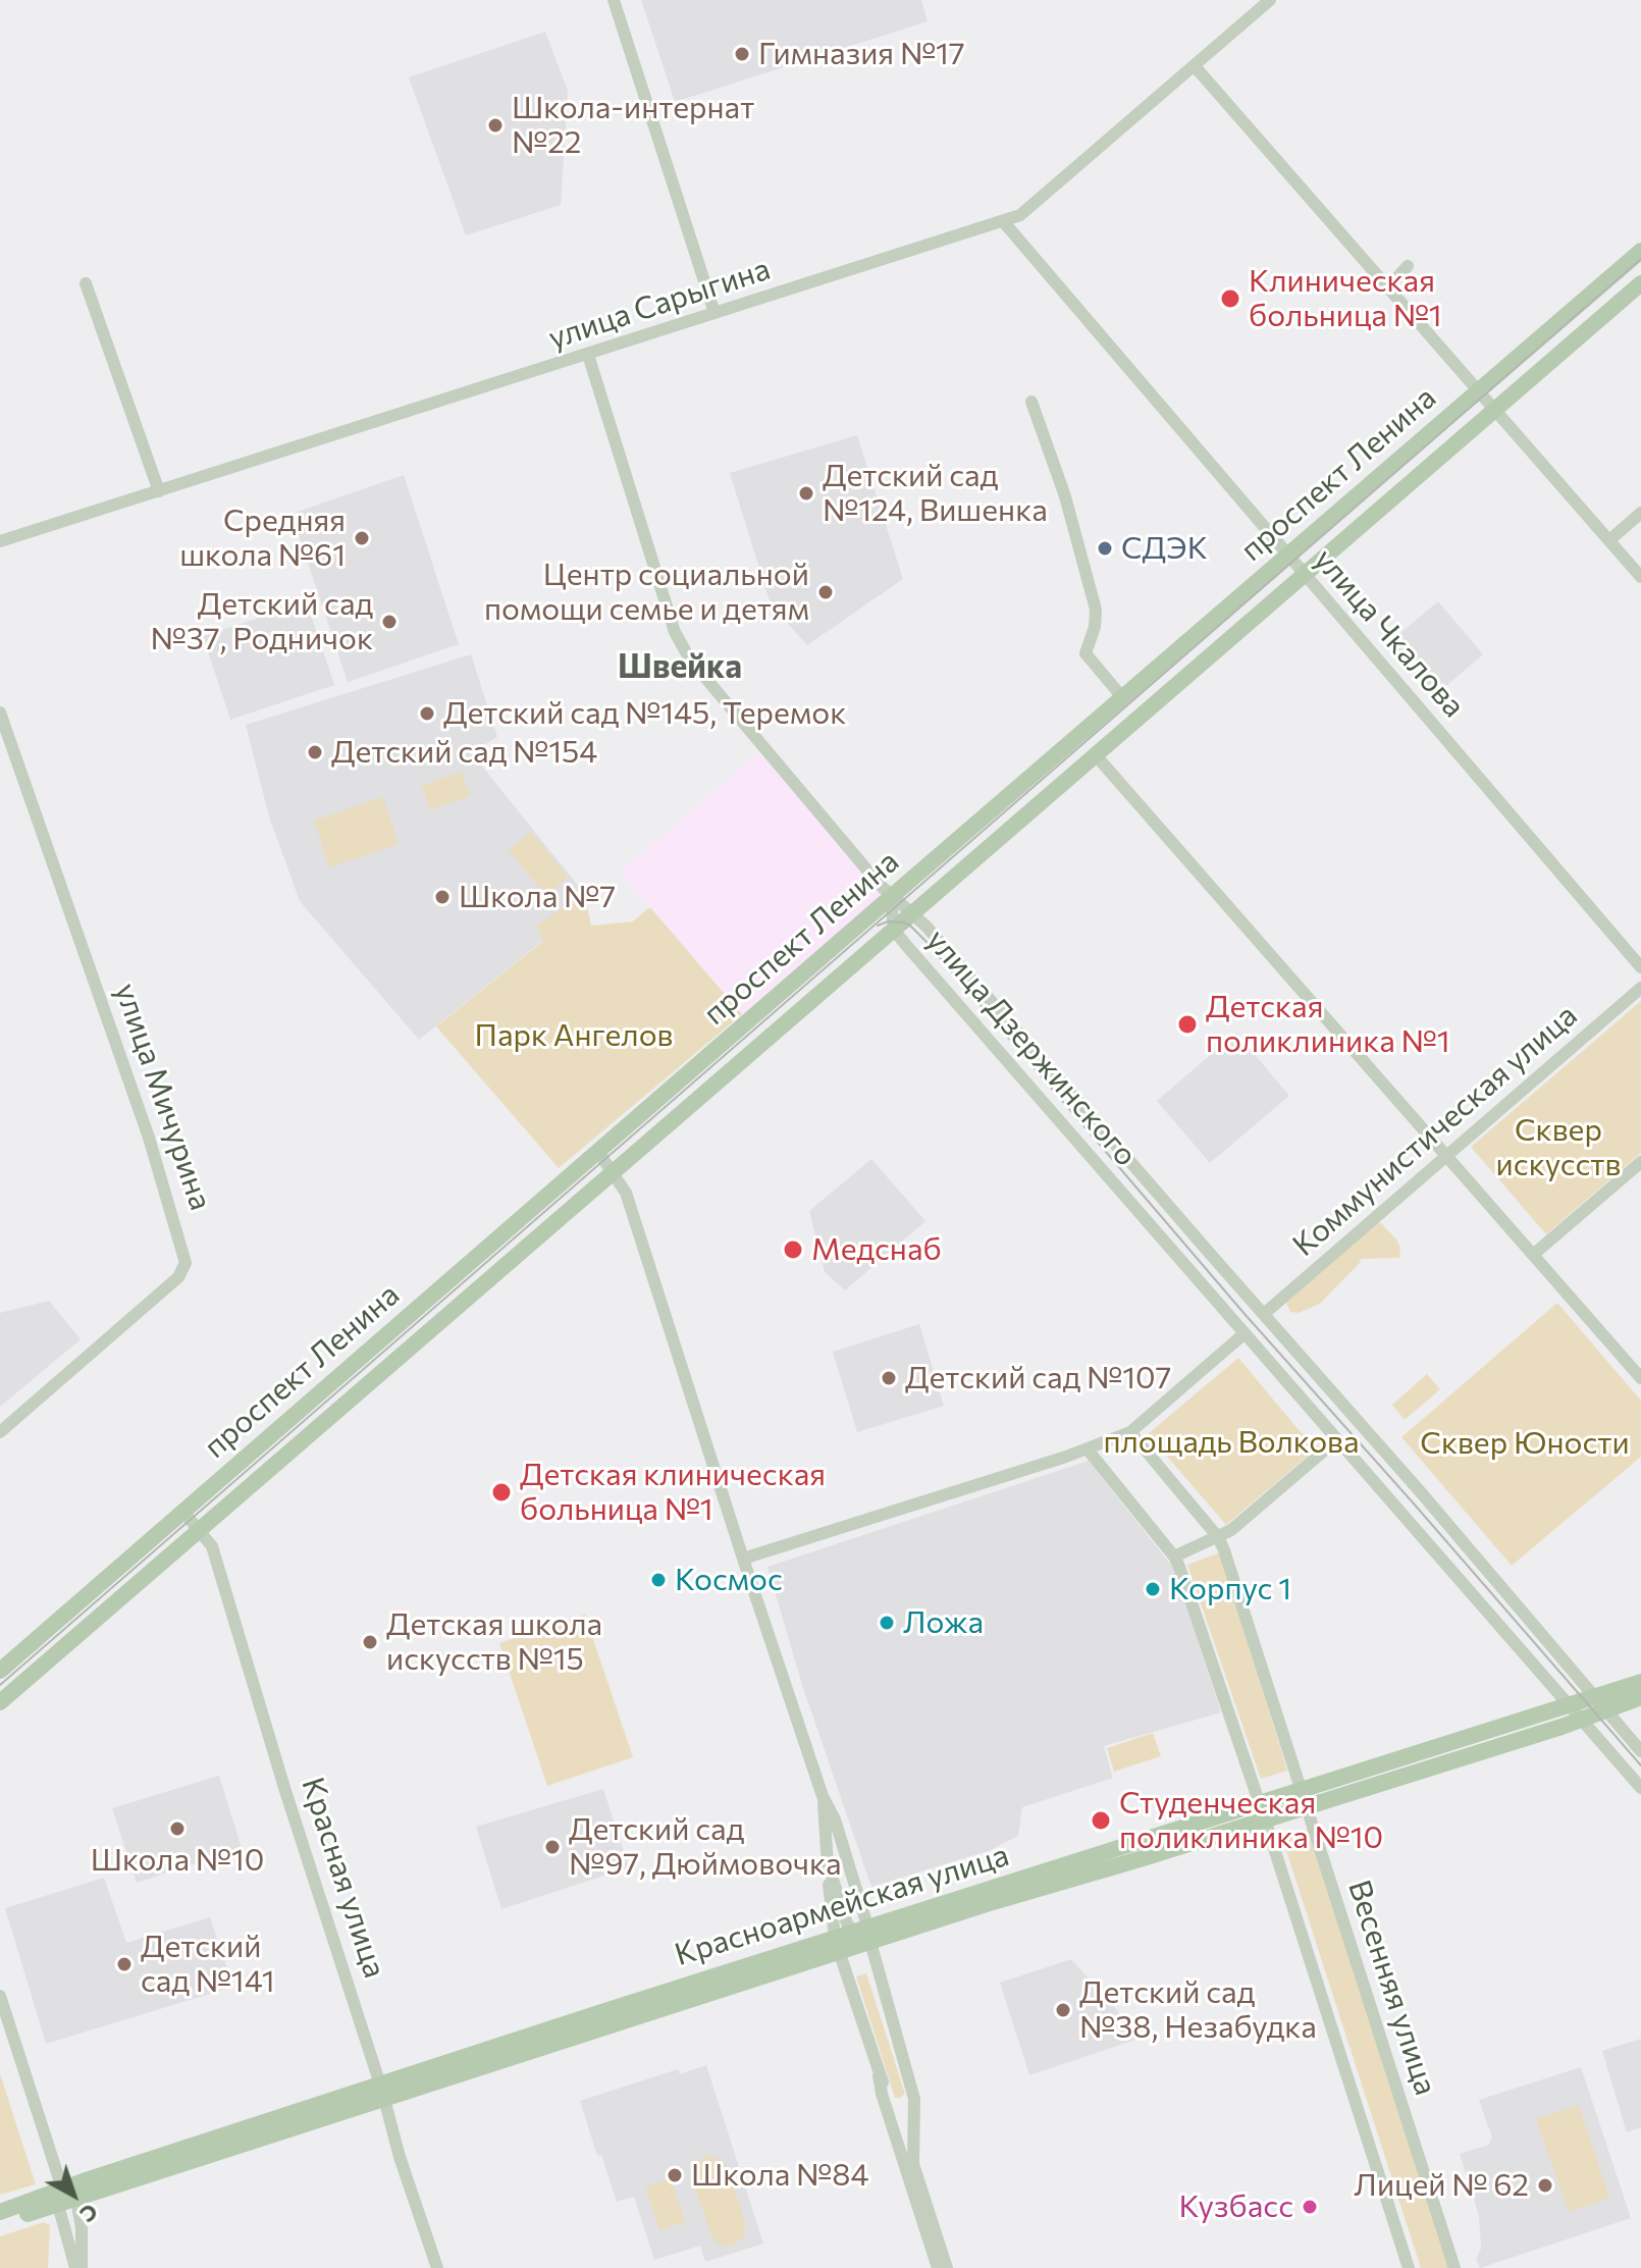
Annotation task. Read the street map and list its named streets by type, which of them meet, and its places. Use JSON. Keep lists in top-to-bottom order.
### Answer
{
  "streets": {
    "main road": ["проспект Ленина", "Красноармейская улица"],
    "street": [
      "улица Сарыгина",
      "улица Чкалова",
      "улица Дзержинского",
      "улица Мичурина",
      "Коммунистическая улица",
      "Красная улица",
      "Весенняя улица"
    ]
  },
  "crossings": [
    ["улица Сарыгина", "улица Чкалова"],
    ["проспект Ленина", "улица Чкалова"],
    ["проспект Ленина", "улица Дзержинского"],
    ["проспект Ленина", "Красная улица"],
    ["улица Дзержинского", "Коммунистическая улица"],
    ["улица Дзержинского", "Красноармейская улица"],
    ["Красная улица", "Красноармейская улица"],
    ["Красноармейская улица", "Весенняя улица"]
  ],
  "districts": ["Швейка"],
  "parks": [
    "Парк Ангелов",
    "Сквер искусств",
    "площадь Волкова",
    "Сквер Юности"
  ],
  "places": [
    "Гимназия №17",
    "Школа-интернат №22",
    "Клиническая больница №1",
    "Детский сад №124, Вишенка",
    "Средняя школа №61",
    "СДЭК",
    "Центр социальной помощи семье и детям",
    "Детский сад №37, Родничок",
    "Детский сад №145, Теремок",
    "Детский сад №154",
    "Школа №7",
    "Детская поликлиника №1",
    "Медснаб",
    "Детский сад №107",
    "Детская клиническая больница №1",
    "Космос",
    "Корпус 1",
    "Ложа",
    "Детская школа искусств №15",
    "Студенческая поликлиника №10",
    "Школа №10",
    "Детский сад №97, Дюймовочка",
    "Детский сад №141",
    "Детский сад №38, Незабудка",
    "Школа №84",
    "Лицей № 62",
    "Кузбасс"
  ],
  "north": "bottom right"
}
